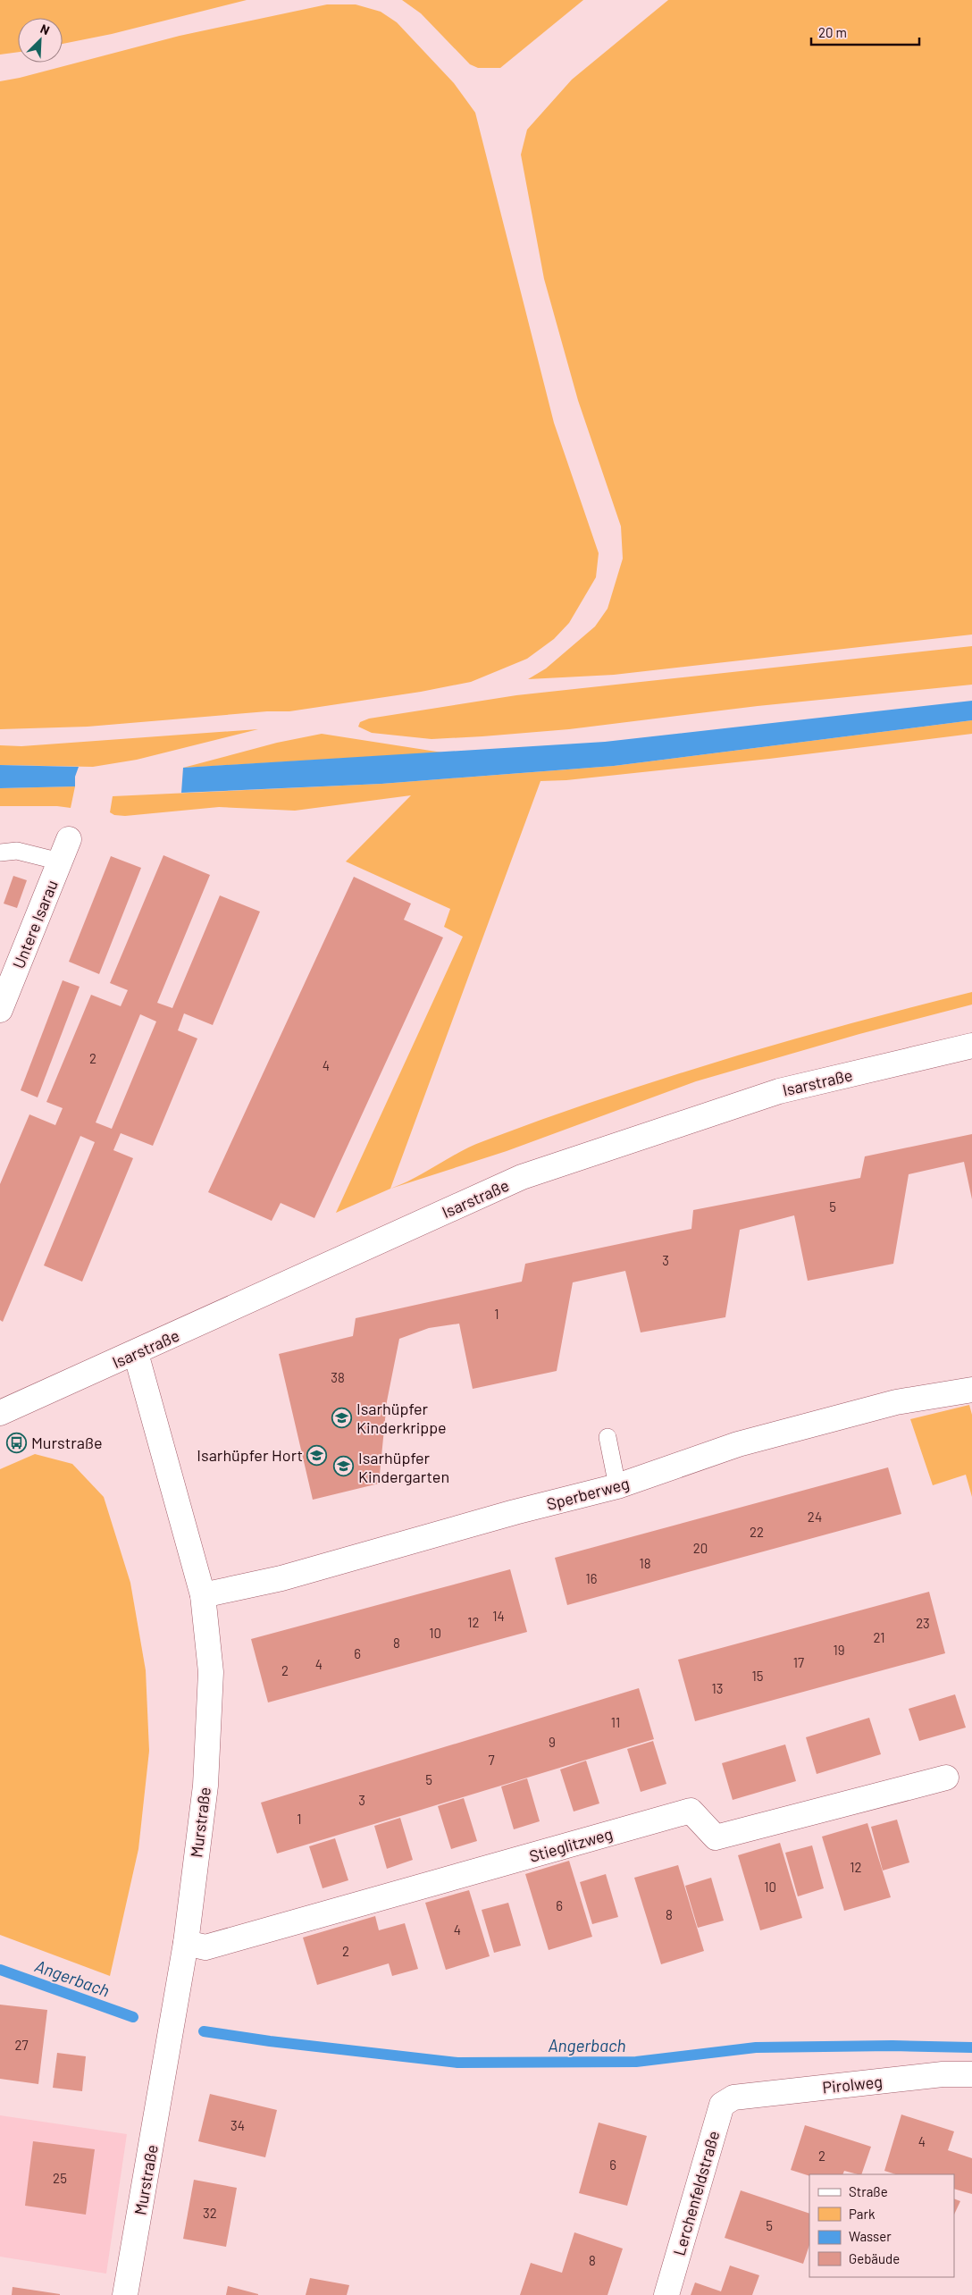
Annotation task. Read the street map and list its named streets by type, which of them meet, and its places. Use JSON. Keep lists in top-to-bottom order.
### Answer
{
  "streets": {
    "street": [
      "Untere Isarau",
      "Isarstraße",
      "Sperberweg",
      "Murstraße",
      "Stieglitzweg",
      "Pirolweg",
      "Lerchenfeldstraße"
    ]
  },
  "crossings": [
    ["Isarstraße", "Murstraße"],
    ["Sperberweg", "Murstraße"],
    ["Murstraße", "Stieglitzweg"],
    ["Pirolweg", "Lerchenfeldstraße"]
  ],
  "water": ["Angerbach"],
  "places": {
    "school or university": ["Isarhüpfer Kinderkrippe", "Isarhüpfer Hort", "Isarhüpfer Kindergarten"],
    "bus stop": ["Murstraße"]
  },
  "house_numbers": [
    "2",
    "4",
    "5",
    "3",
    "1",
    "38",
    "24",
    "22",
    "20",
    "18",
    "16",
    "14",
    "12",
    "23",
    "10",
    "21",
    "8",
    "19",
    "6",
    "17",
    "4",
    "2",
    "15",
    "13",
    "11",
    "9",
    "7",
    "5",
    "3",
    "1",
    "12",
    "10",
    "6",
    "8",
    "4",
    "2",
    "27",
    "34",
    "4",
    "2",
    "6",
    "25",
    "32",
    "5",
    "8"
  ],
  "legend": [
    "Straße",
    "Park",
    "Wasser",
    "Gebäude"
  ],
  "scale_bar": "20 m",
  "north": "top right"
}
